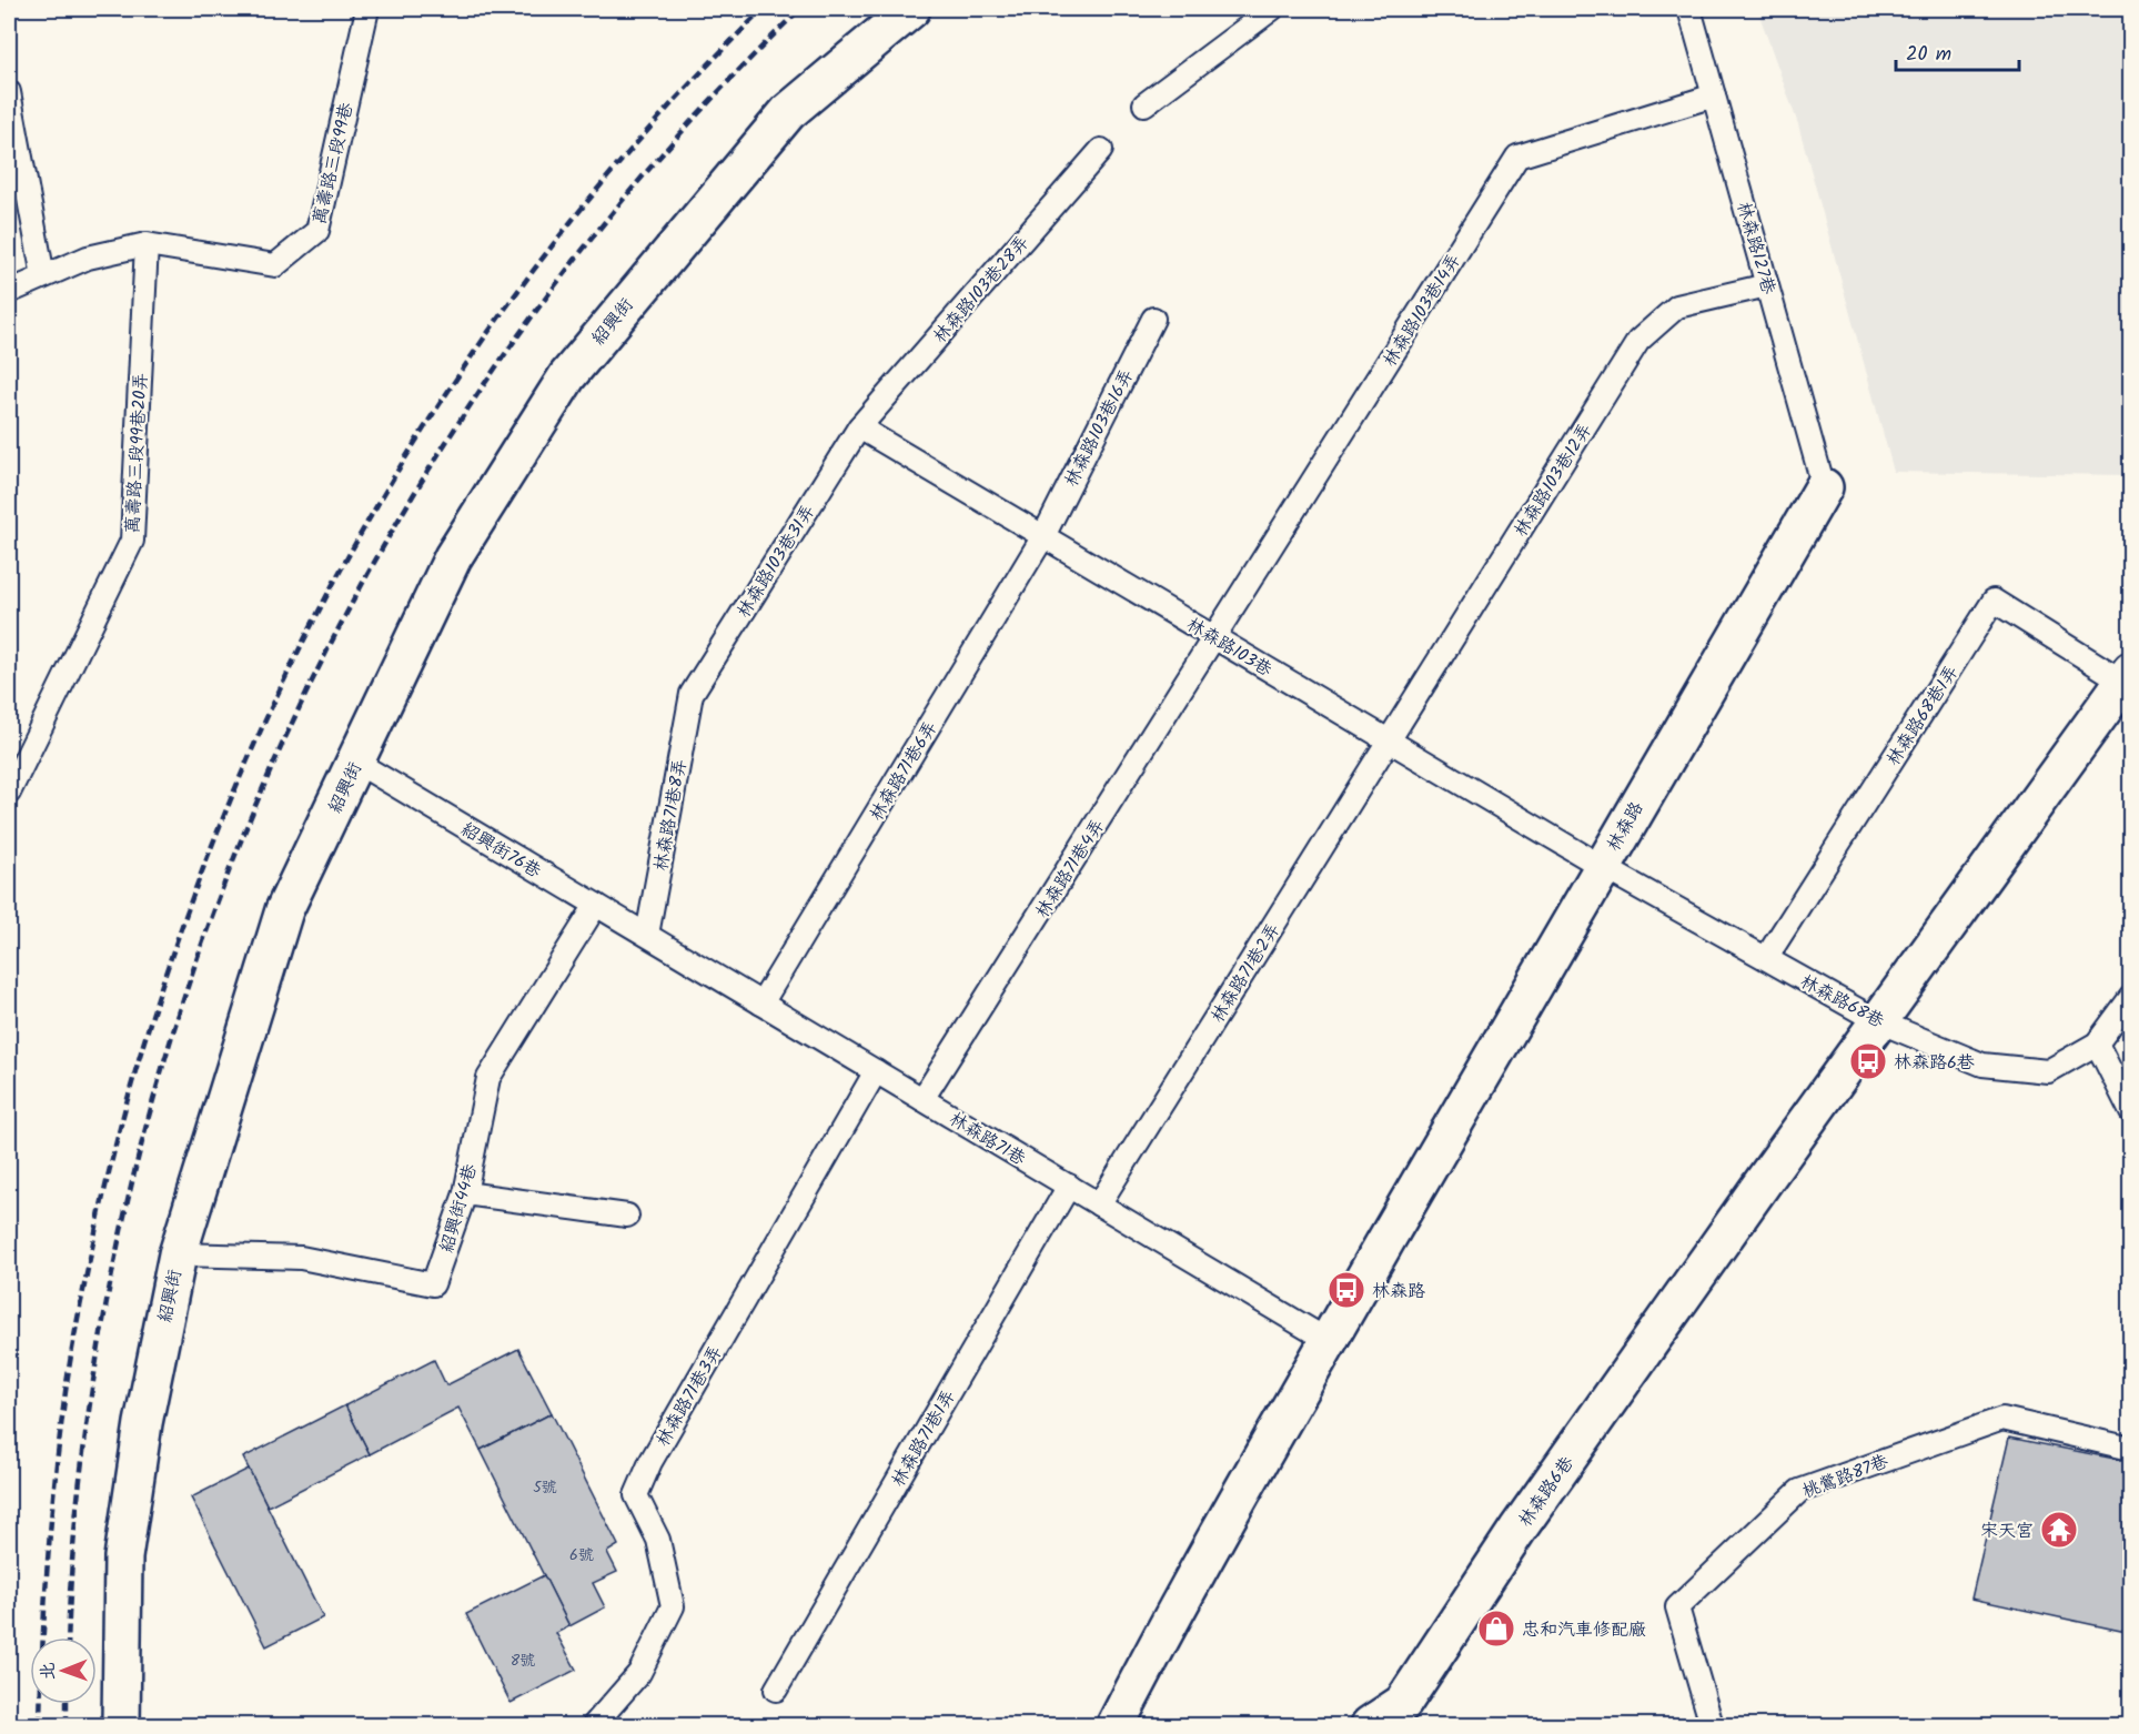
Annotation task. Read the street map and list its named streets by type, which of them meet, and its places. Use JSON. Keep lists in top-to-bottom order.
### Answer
{
  "streets": {
    "street": [
      "紹興街",
      "林森路68巷1弄",
      "林森路",
      "林森路6巷"
    ],
    "lane": [
      "萬壽路三段99巷",
      "林森路127巷",
      "林森路103巷28弄",
      "林森路103巷14弄",
      "林森路103巷16弄",
      "萬壽路三段99巷20弄",
      "林森路103巷12弄",
      "林森路103巷31弄",
      "林森路103巷",
      "林森路71巷6弄",
      "林森路71巷8弄",
      "紹興街76巷",
      "林森路71巷4弄",
      "林森路71巷2弄",
      "林森路68巷",
      "林森路71巷",
      "紹興街44巷",
      "林森路71巷3弄",
      "林森路71巷1弄",
      "桃鶯路87巷"
    ]
  },
  "crossings": [
    ["萬壽路三段99巷", "萬壽路三段99巷20弄"],
    ["林森路127巷", "林森路103巷14弄"],
    ["林森路127巷", "林森路103巷12弄"],
    ["林森路127巷", "林森路"],
    ["林森路103巷28弄", "林森路103巷31弄"],
    ["林森路103巷28弄", "林森路103巷"],
    ["林森路103巷14弄", "林森路103巷"],
    ["林森路103巷14弄", "林森路71巷4弄"],
    ["紹興街", "紹興街76巷"],
    ["紹興街", "紹興街44巷"],
    ["林森路103巷16弄", "林森路103巷"],
    ["林森路103巷16弄", "林森路71巷6弄"],
    ["林森路103巷12弄", "林森路103巷"],
    ["林森路103巷12弄", "林森路71巷2弄"],
    ["林森路103巷31弄", "林森路103巷"],
    ["林森路103巷31弄", "林森路71巷8弄"],
    ["林森路103巷", "林森路71巷6弄"],
    ["林森路103巷", "林森路"],
    ["林森路103巷", "林森路71巷4弄"],
    ["林森路103巷", "林森路71巷2弄"],
    ["林森路103巷", "林森路68巷"],
    ["林森路68巷1弄", "林森路68巷"],
    ["林森路68巷1弄", "林森路6巷"],
    ["林森路71巷6弄", "林森路71巷"],
    ["林森路71巷8弄", "紹興街76巷"],
    ["林森路71巷8弄", "林森路71巷"],
    ["林森路", "林森路68巷"],
    ["林森路", "林森路71巷"],
    ["紹興街76巷", "林森路71巷"],
    ["紹興街76巷", "紹興街44巷"],
    ["林森路71巷4弄", "林森路71巷"],
    ["林森路71巷2弄", "林森路71巷"],
    ["林森路68巷", "林森路6巷"],
    ["林森路71巷", "林森路71巷3弄"],
    ["林森路71巷", "林森路71巷1弄"]
  ],
  "places": {
    "bus stop": ["林森路6巷", "林森路"],
    "temple": ["宋天宮"],
    "shop": ["忠和汽車修配廠"]
  },
  "house_numbers": ["5號", "6號", "8號"],
  "scale_bar": "20 m",
  "north": "left"
}
